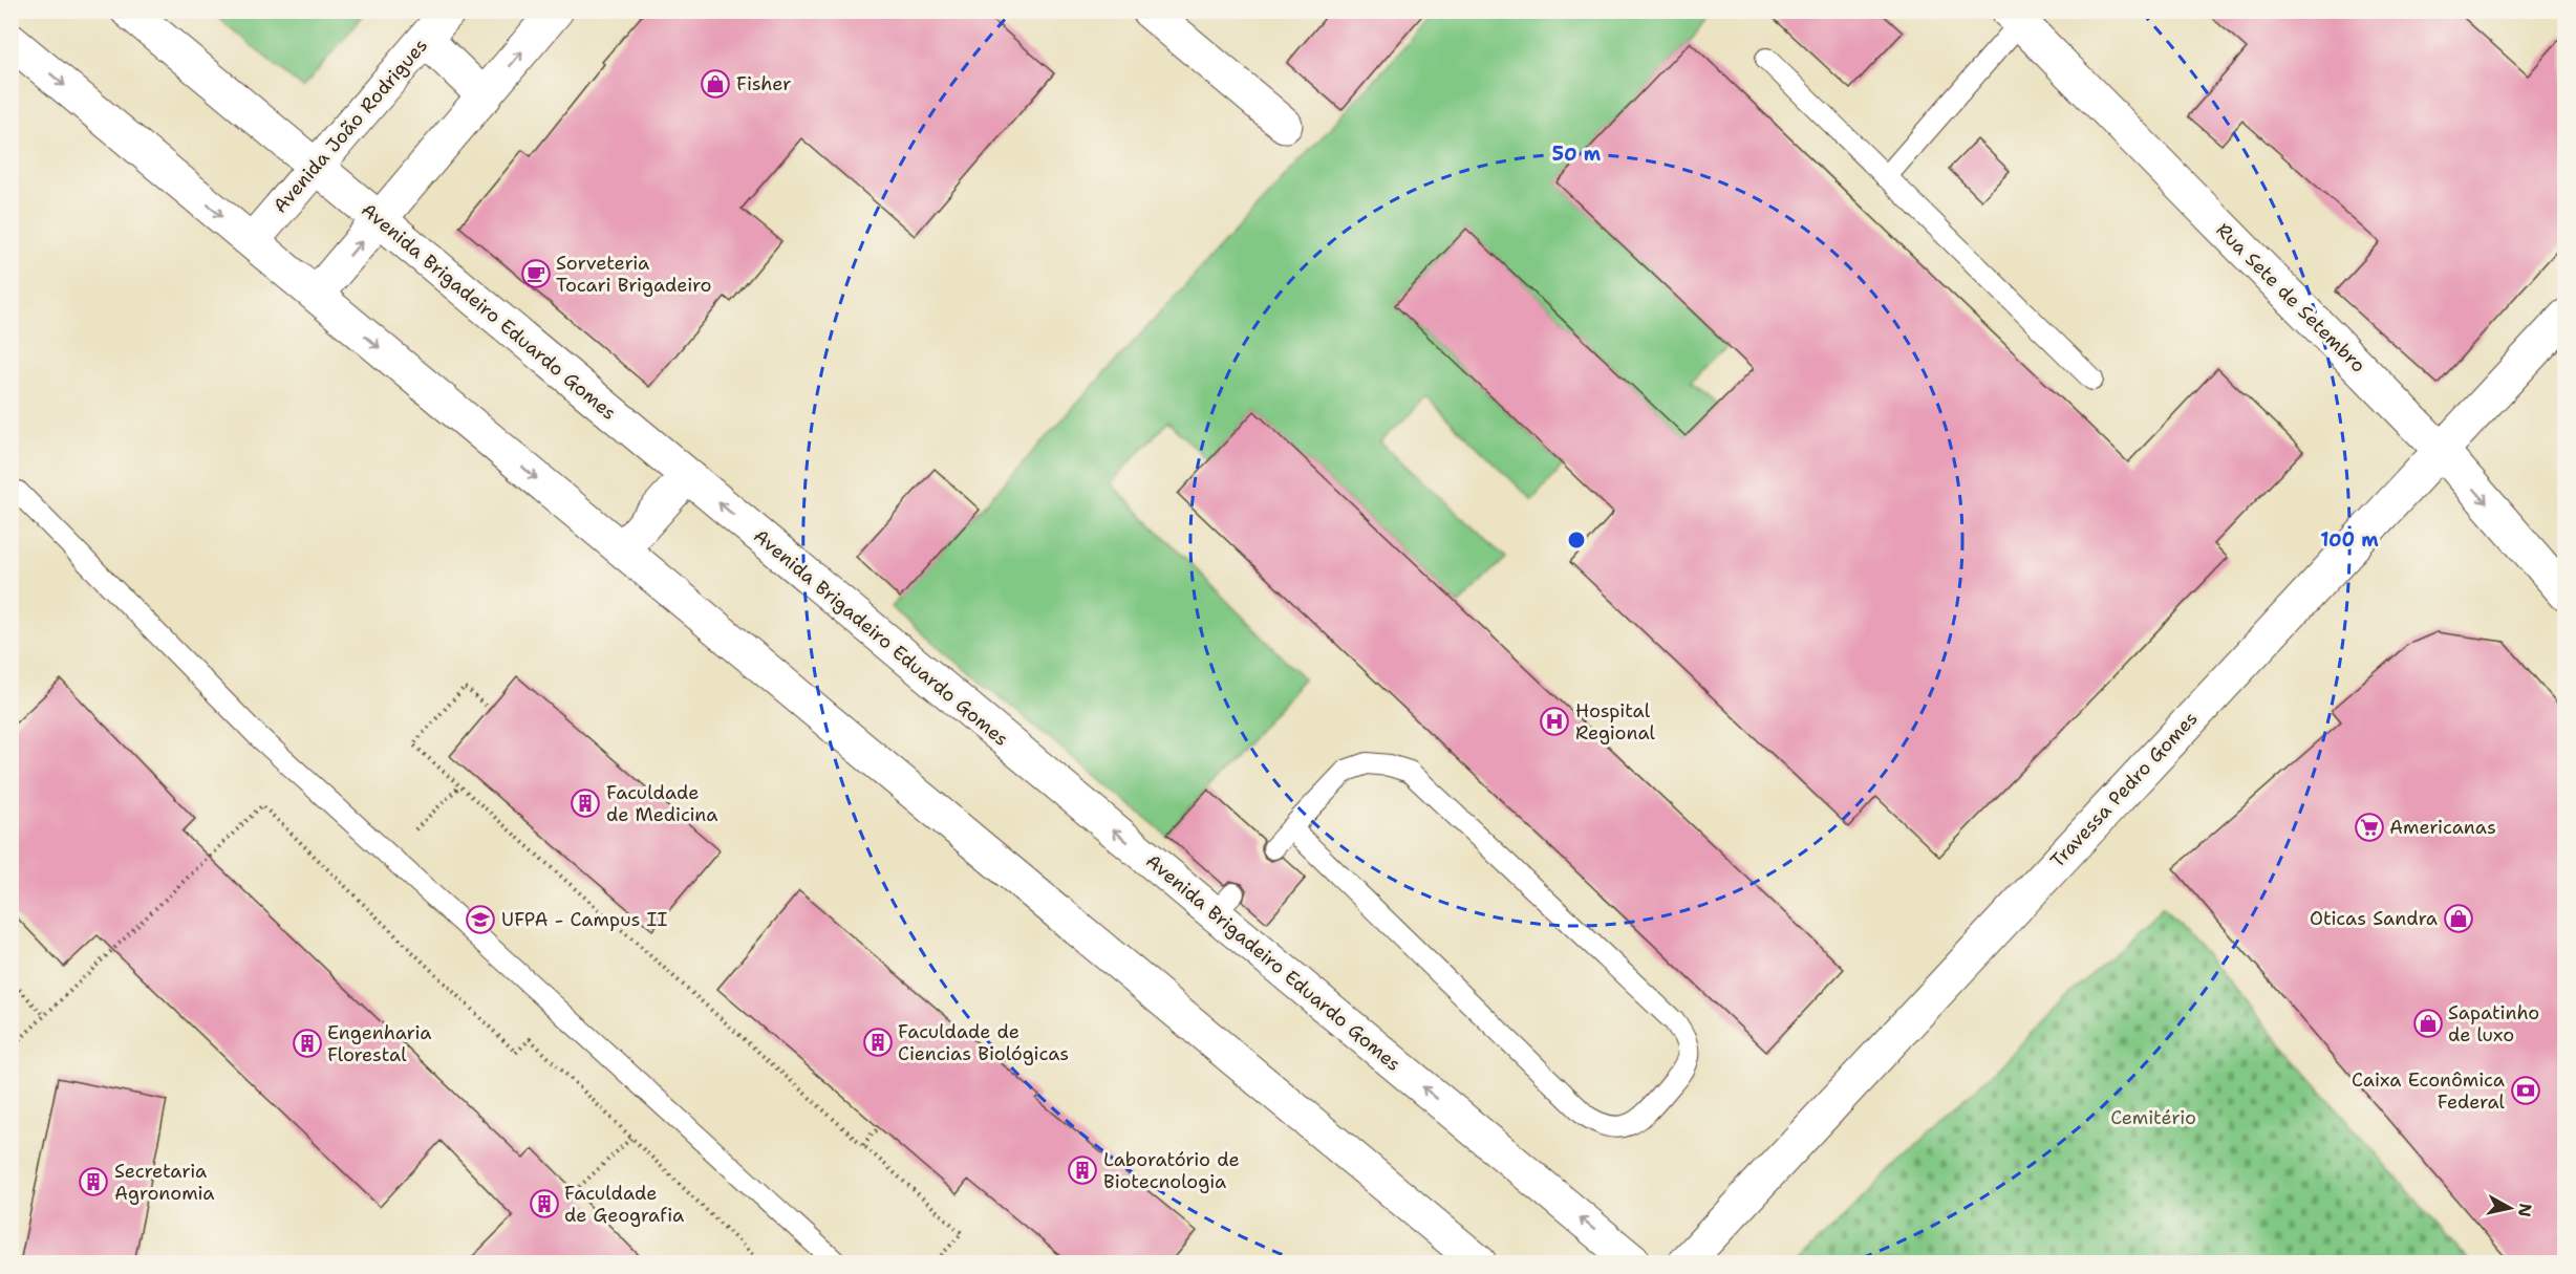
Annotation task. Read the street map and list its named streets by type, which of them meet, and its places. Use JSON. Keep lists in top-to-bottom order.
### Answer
{
  "streets": {
    "street": [
      "Avenida João Rodrigues",
      "Rua Sete de Setembro",
      "Avenida Brigadeiro Eduardo Gomes",
      "Travessa Pedro Gomes"
    ]
  },
  "crossings": [
    ["Avenida João Rodrigues", "Avenida Brigadeiro Eduardo Gomes"],
    ["Rua Sete de Setembro", "Travessa Pedro Gomes"]
  ],
  "parks": ["Cemitério"],
  "places": {
    "shop": ["Fisher", "Oticas Sandra", "Sapatinho de luxo"],
    "cafe": ["Sorveteria Tocari Brigadeiro"],
    "hospital": ["Hospital Regional"],
    "building": [
      "Faculdade de Medicina",
      "Faculdade de Ciencias Biológicas",
      "Engenharia Florestal",
      "Laboratório de Biotecnologia",
      "Secretaria Agronomia",
      "Faculdade de Geografia"
    ],
    "supermarket": ["Americanas"],
    "school or university": ["UFPA - Campus II"],
    "bank": ["Caixa Econômica Federal"]
  },
  "north": "right",
  "rings": ["50 m", "100 m"]
}
